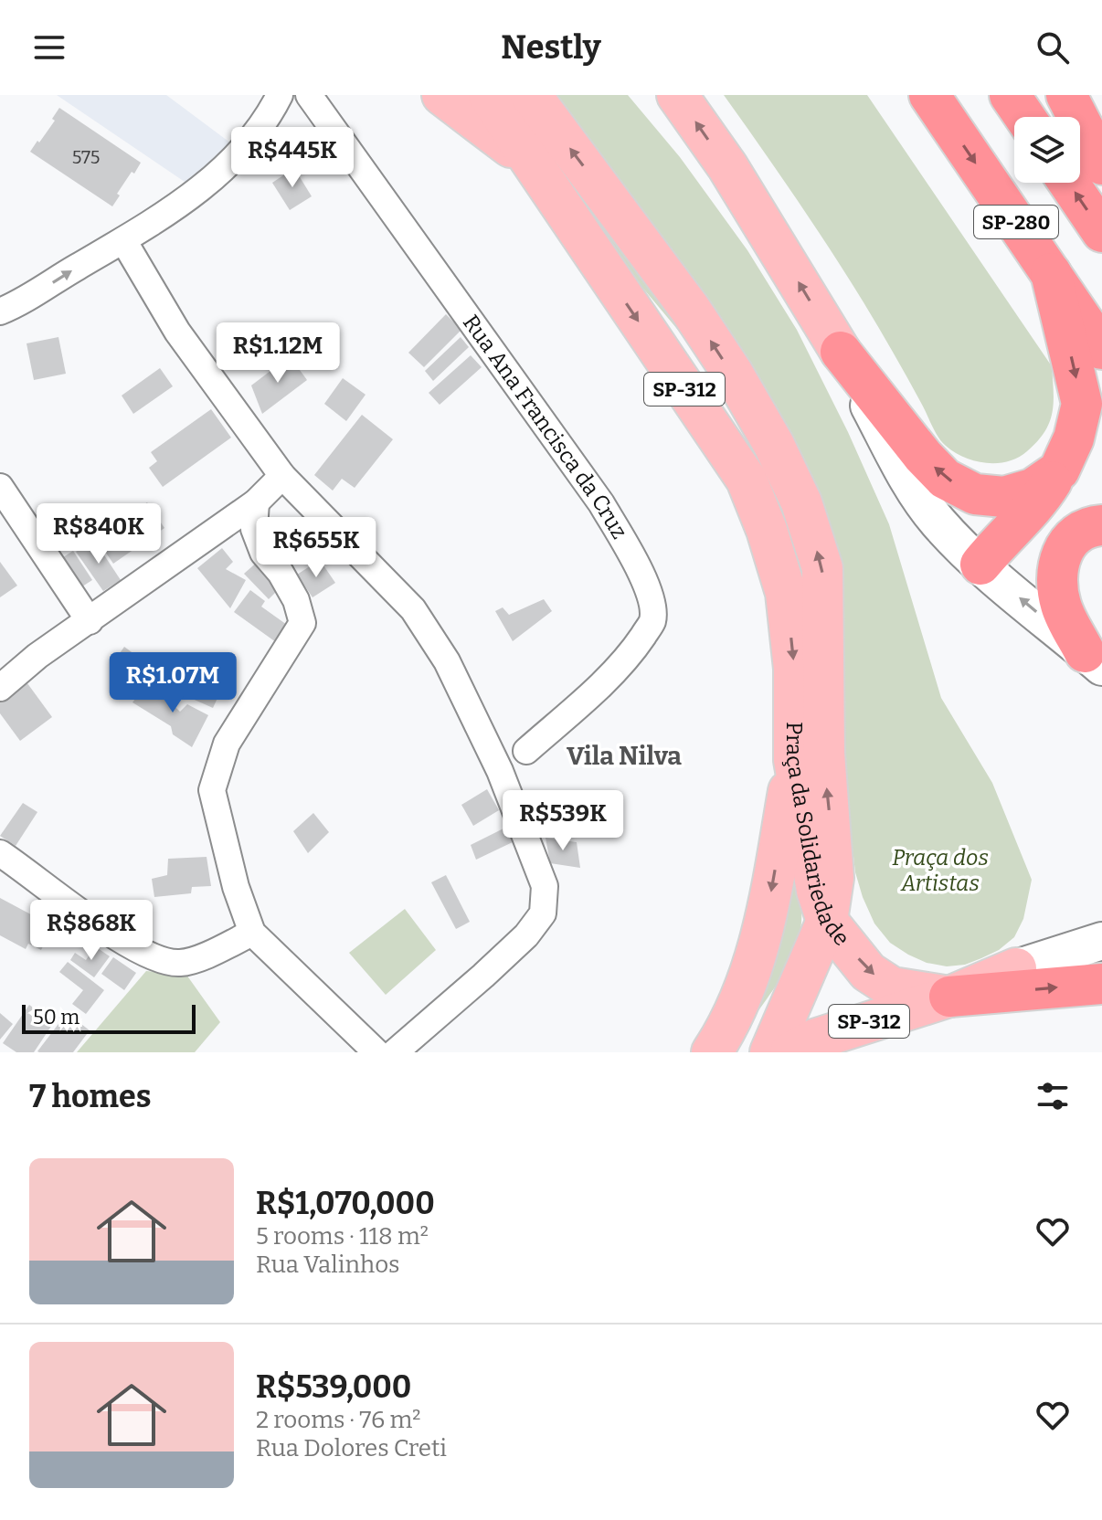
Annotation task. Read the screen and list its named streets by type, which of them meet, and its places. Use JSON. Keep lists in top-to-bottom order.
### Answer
{
  "streets": {
    "highway": ["SP-280"],
    "main road": ["SP-312", "Praça da Solidariedade"],
    "street": ["Rua Ana Francisca da Cruz"]
  },
  "crossings": [
    ["SP-312", "Praça da Solidariedade"]
  ],
  "districts": ["Vila Nilva"],
  "parks": ["Praça dos Artistas"],
  "house_numbers": ["575"],
  "scale_bar": "50 m",
  "page": {
    "header": "Nestly",
    "price": [
      "R$445K",
      "R$1.12M",
      "R$840K",
      "R$655K",
      "R$1.07M",
      "R$539K",
      "R$868K"
    ],
    "scale": "50 m",
    "heading": "7 homes",
    "list": [
      {
        "name": "R$1,070,000",
        "note": "5 rooms · 118 m² · Rua Valinhos"
      },
      {
        "name": "R$539,000",
        "note": "2 rooms · 76 m² · Rua Dolores Creti"
      }
    ]
  }
}
